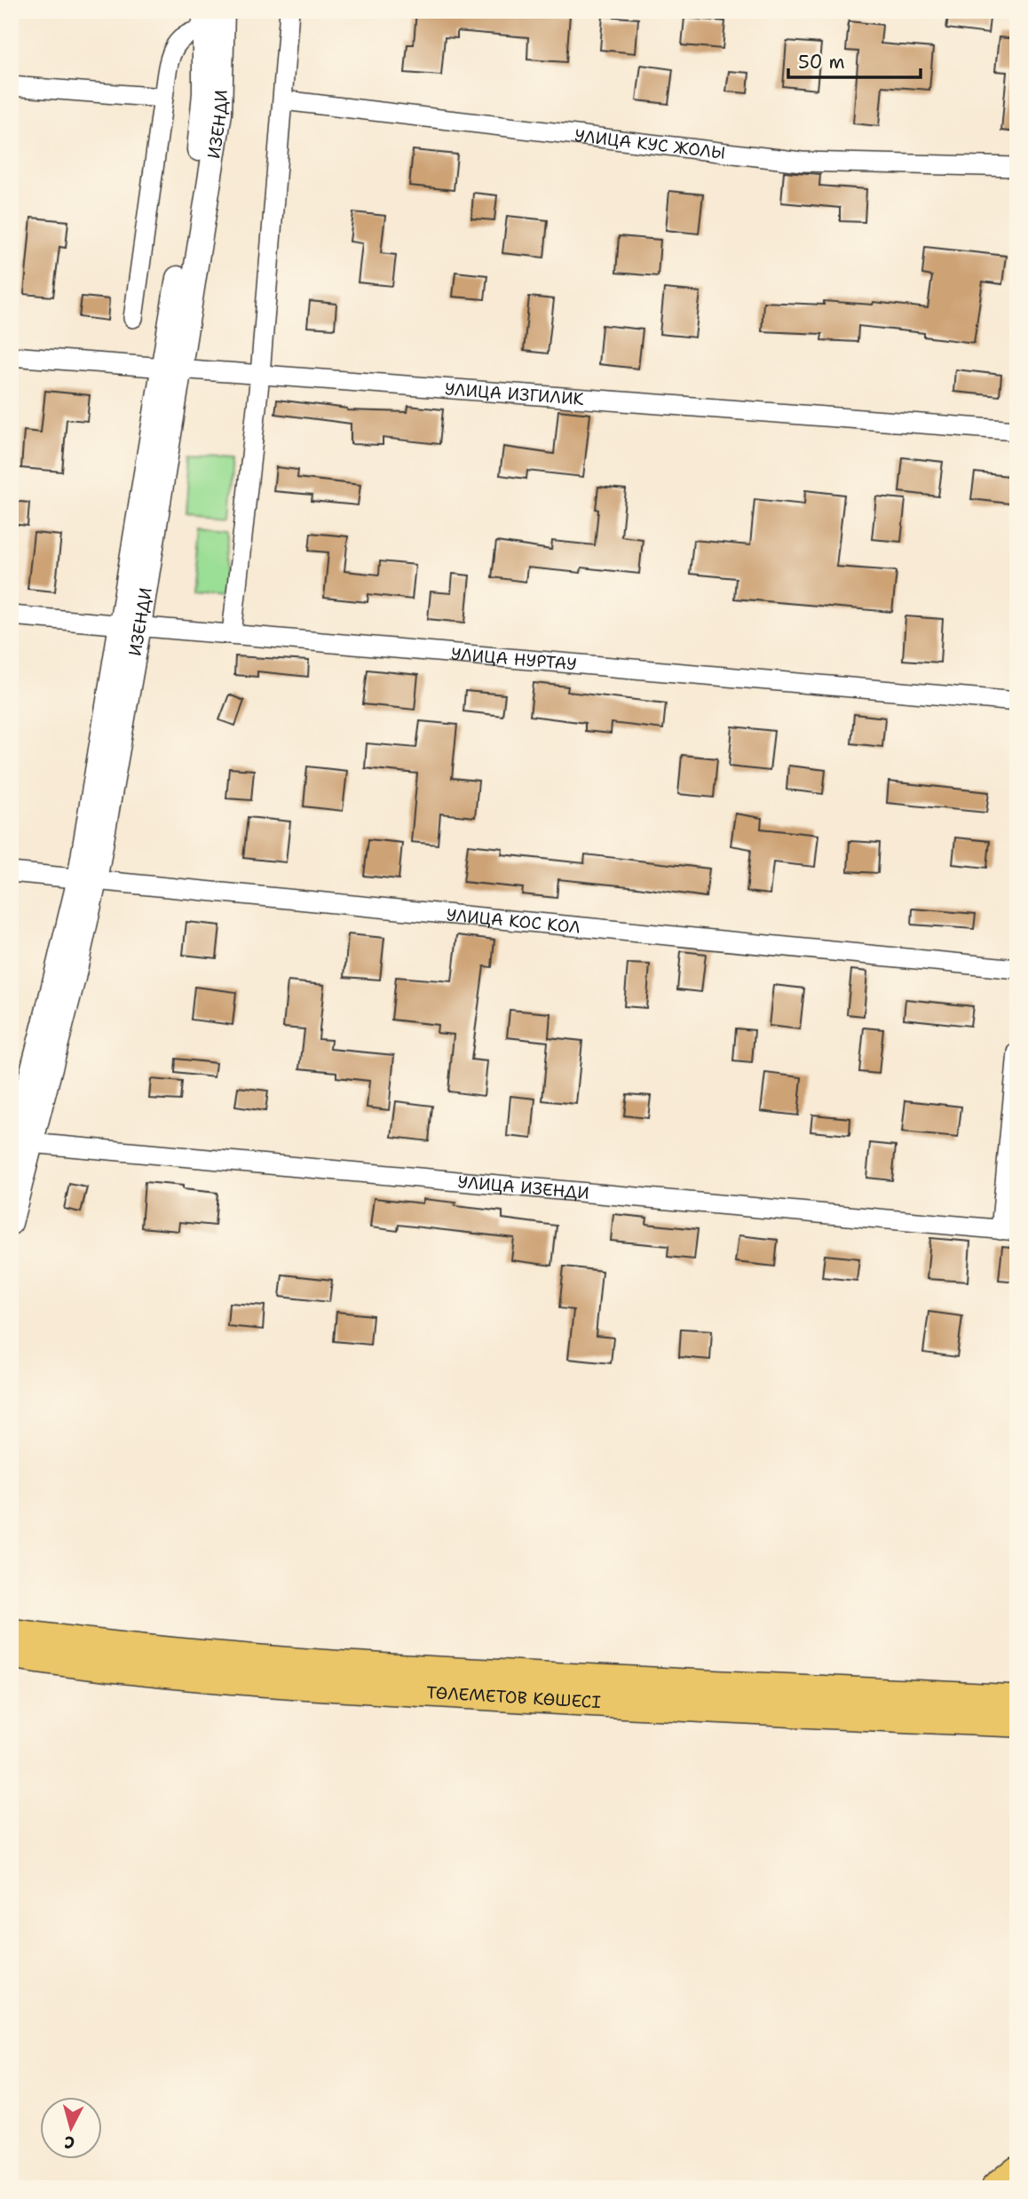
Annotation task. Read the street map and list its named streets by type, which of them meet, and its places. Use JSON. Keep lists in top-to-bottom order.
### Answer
{
  "streets": {
    "main road": ["ТӨЛЕМЕТОВ КӨШЕСІ"],
    "street": [
      "ИЗЕНДИ",
      "УЛИЦА КУС ЖОЛЫ",
      "УЛИЦА ИЗГИЛИК",
      "УЛИЦА НУРТАУ",
      "УЛИЦА КОС КОЛ",
      "УЛИЦА ИЗЕНДИ"
    ]
  },
  "crossings": [
    ["ИЗЕНДИ", "УЛИЦА ИЗГИЛИК"],
    ["ИЗЕНДИ", "УЛИЦА НУРТАУ"],
    ["ИЗЕНДИ", "УЛИЦА КОС КОЛ"],
    ["ИЗЕНДИ", "УЛИЦА ИЗЕНДИ"]
  ],
  "scale_bar": "50 m",
  "north": "bottom"
}
